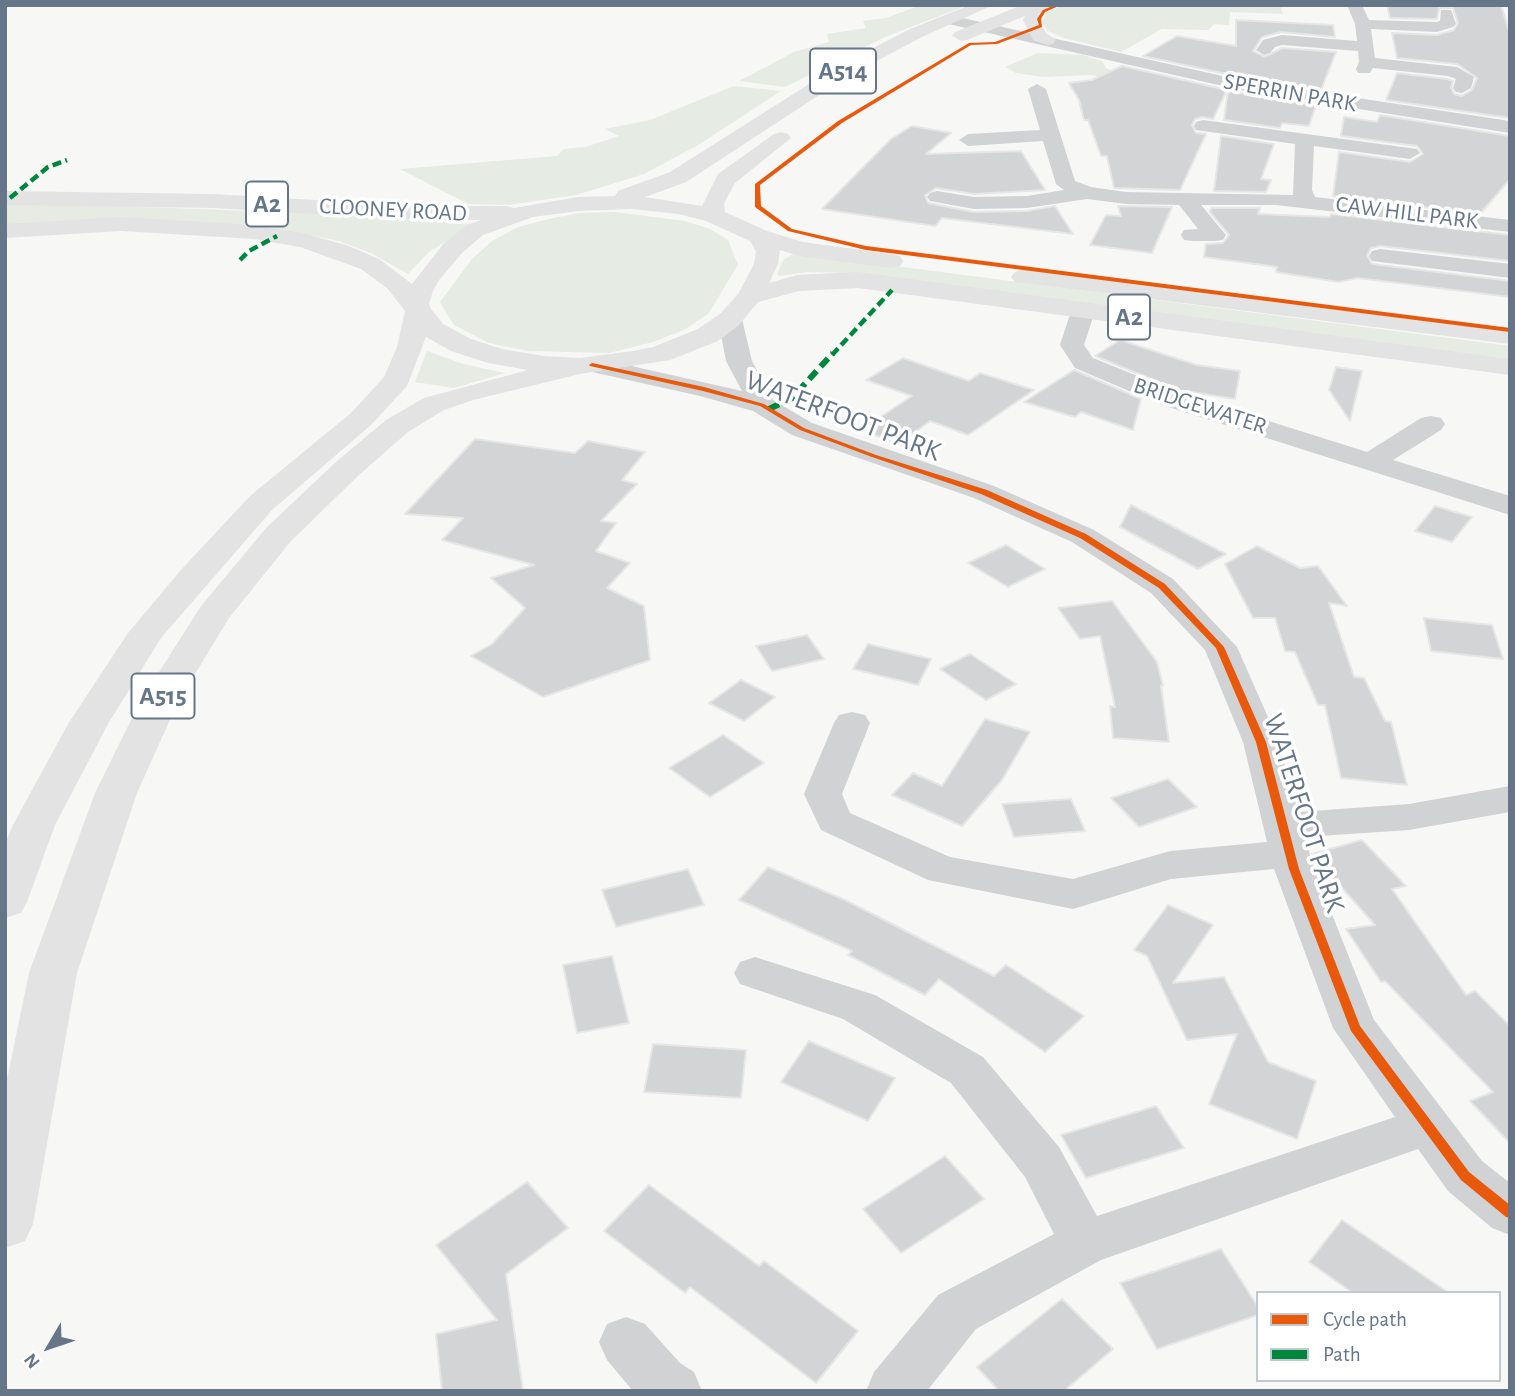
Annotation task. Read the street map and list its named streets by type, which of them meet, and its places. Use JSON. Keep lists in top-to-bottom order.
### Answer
{
  "streets": {
    "highway": [
      "A514",
      "A2",
      "CLOONEY ROAD",
      "A515"
    ],
    "street": [
      "SPERRIN PARK",
      "CAW HILL PARK",
      "BRIDGEWATER",
      "WATERFOOT PARK"
    ]
  },
  "crossings": [
    ["A514", "SPERRIN PARK"],
    ["A514", "A2"],
    ["A514", "CLOONEY ROAD"],
    ["A2", "CLOONEY ROAD"],
    ["A2", "BRIDGEWATER"],
    ["A2", "WATERFOOT PARK"],
    ["A2", "A515"],
    ["CLOONEY ROAD", "A515"],
    ["WATERFOOT PARK", "A515"]
  ],
  "legend": ["Cycle path", "Path"],
  "north": "bottom left"
}
